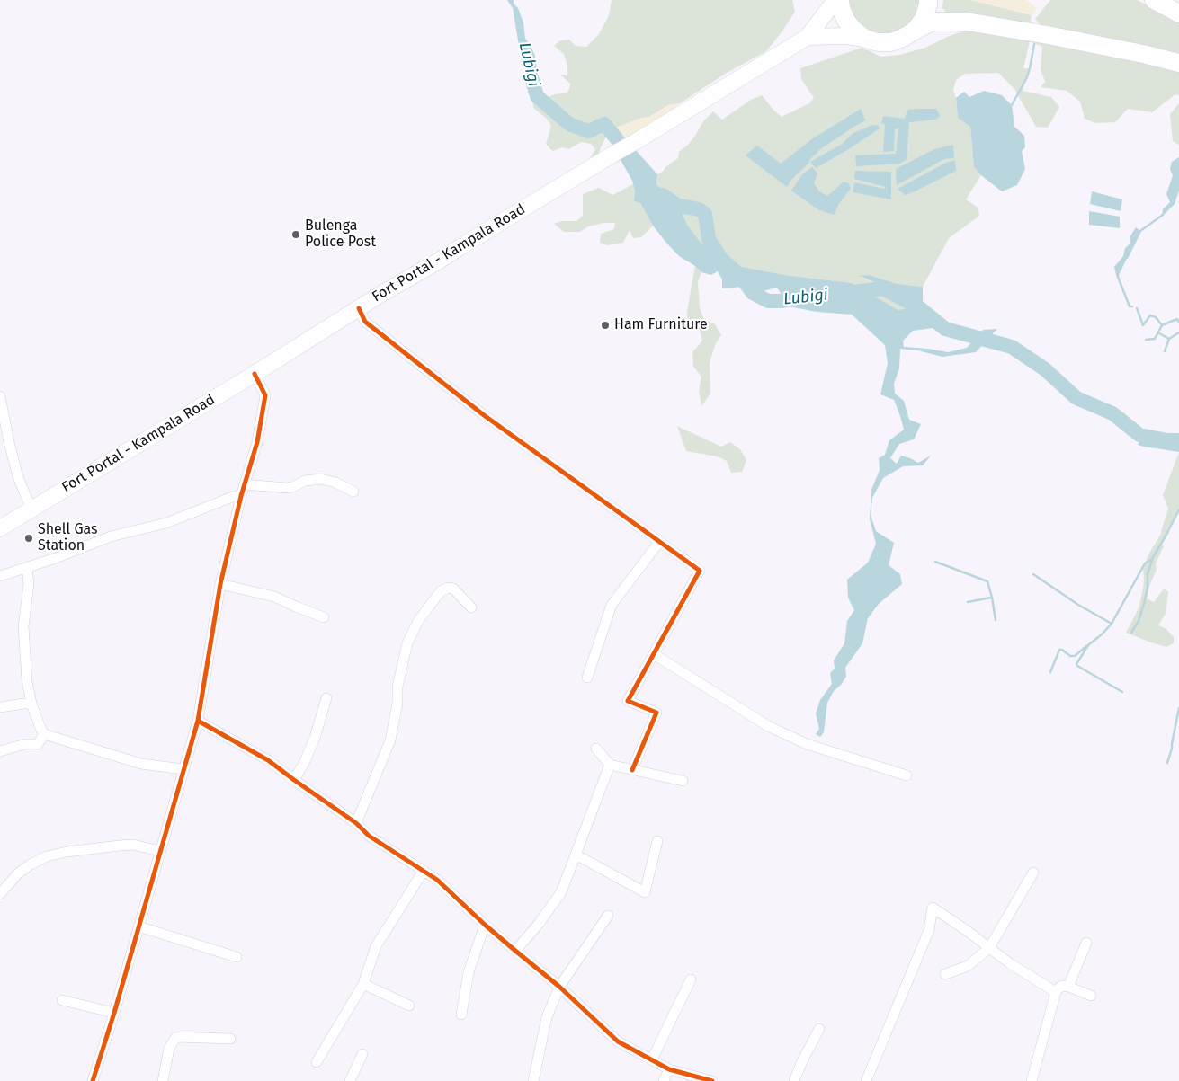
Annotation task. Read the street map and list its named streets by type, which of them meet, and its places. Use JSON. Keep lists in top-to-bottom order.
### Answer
{
  "streets": {
    "main road": ["Fort Portal - Kampala Road"]
  },
  "water": ["Lubigi"],
  "places": ["Bulenga Police Post", "Ham Furniture", "Shell Gas Station"]
}
